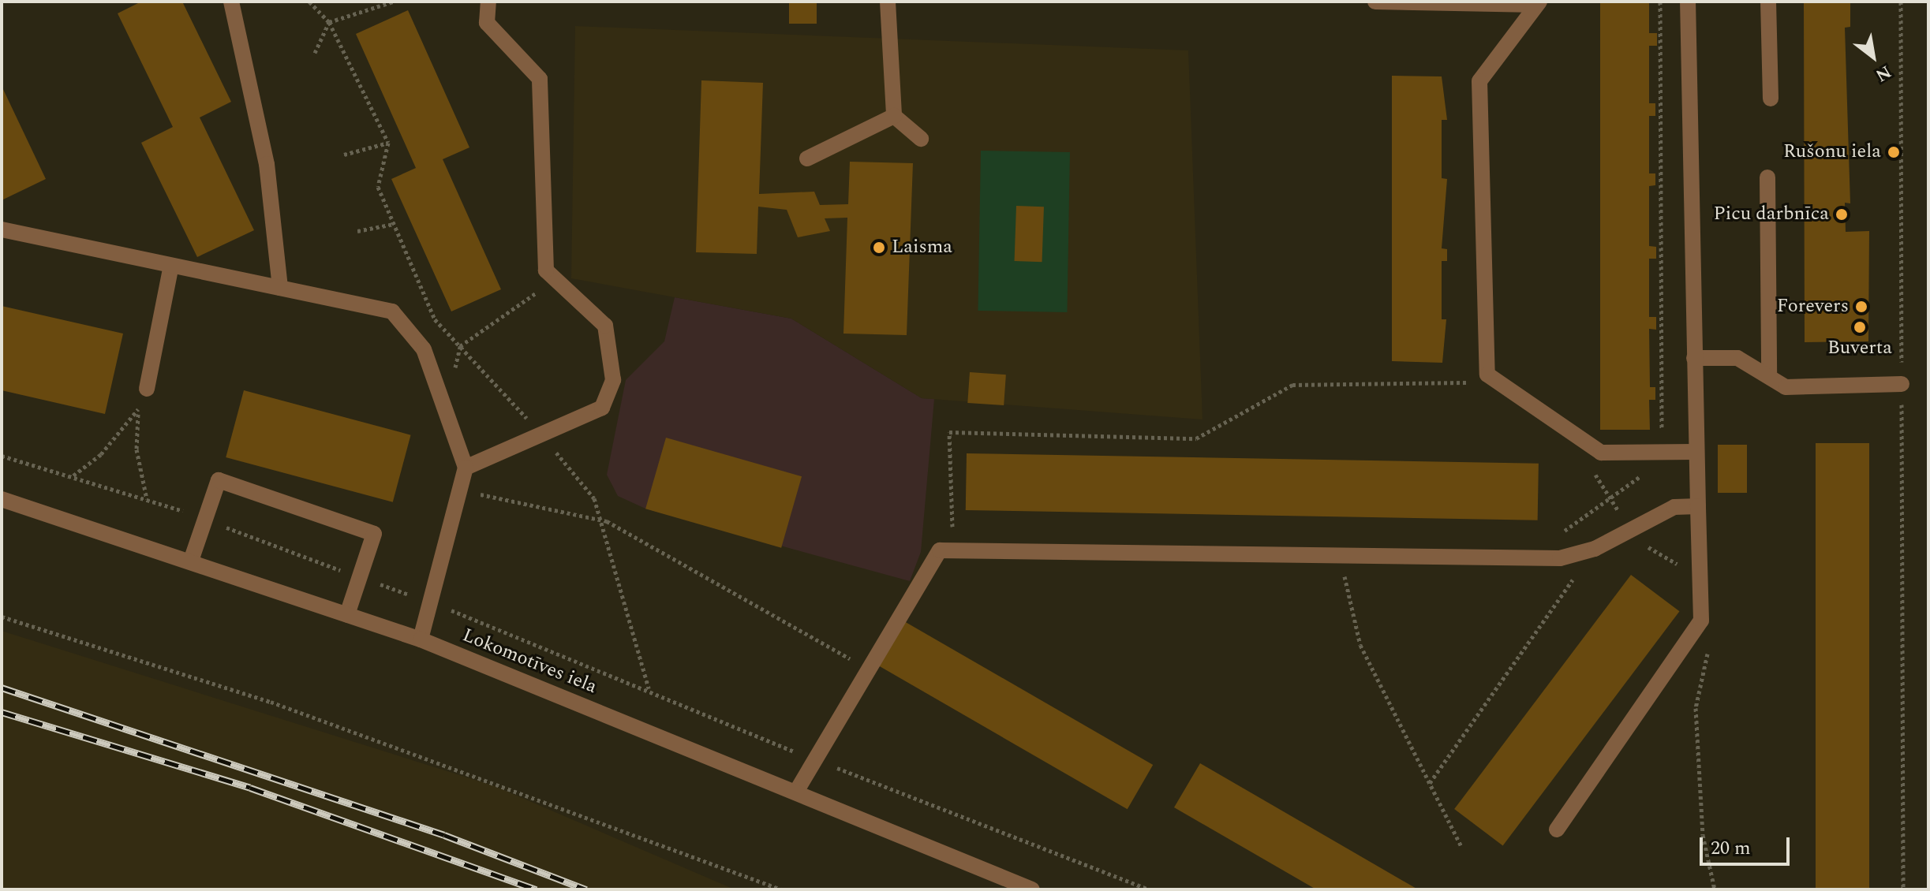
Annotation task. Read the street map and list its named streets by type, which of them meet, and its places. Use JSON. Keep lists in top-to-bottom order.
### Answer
{
  "streets": {
    "street": ["Lokomotīves iela"]
  },
  "places": [
    "Rušonu iela",
    "Picu darbnīca",
    "Laisma",
    "Forevers",
    "Buverta"
  ],
  "scale_bar": "20 m",
  "north": "bottom right"
}
